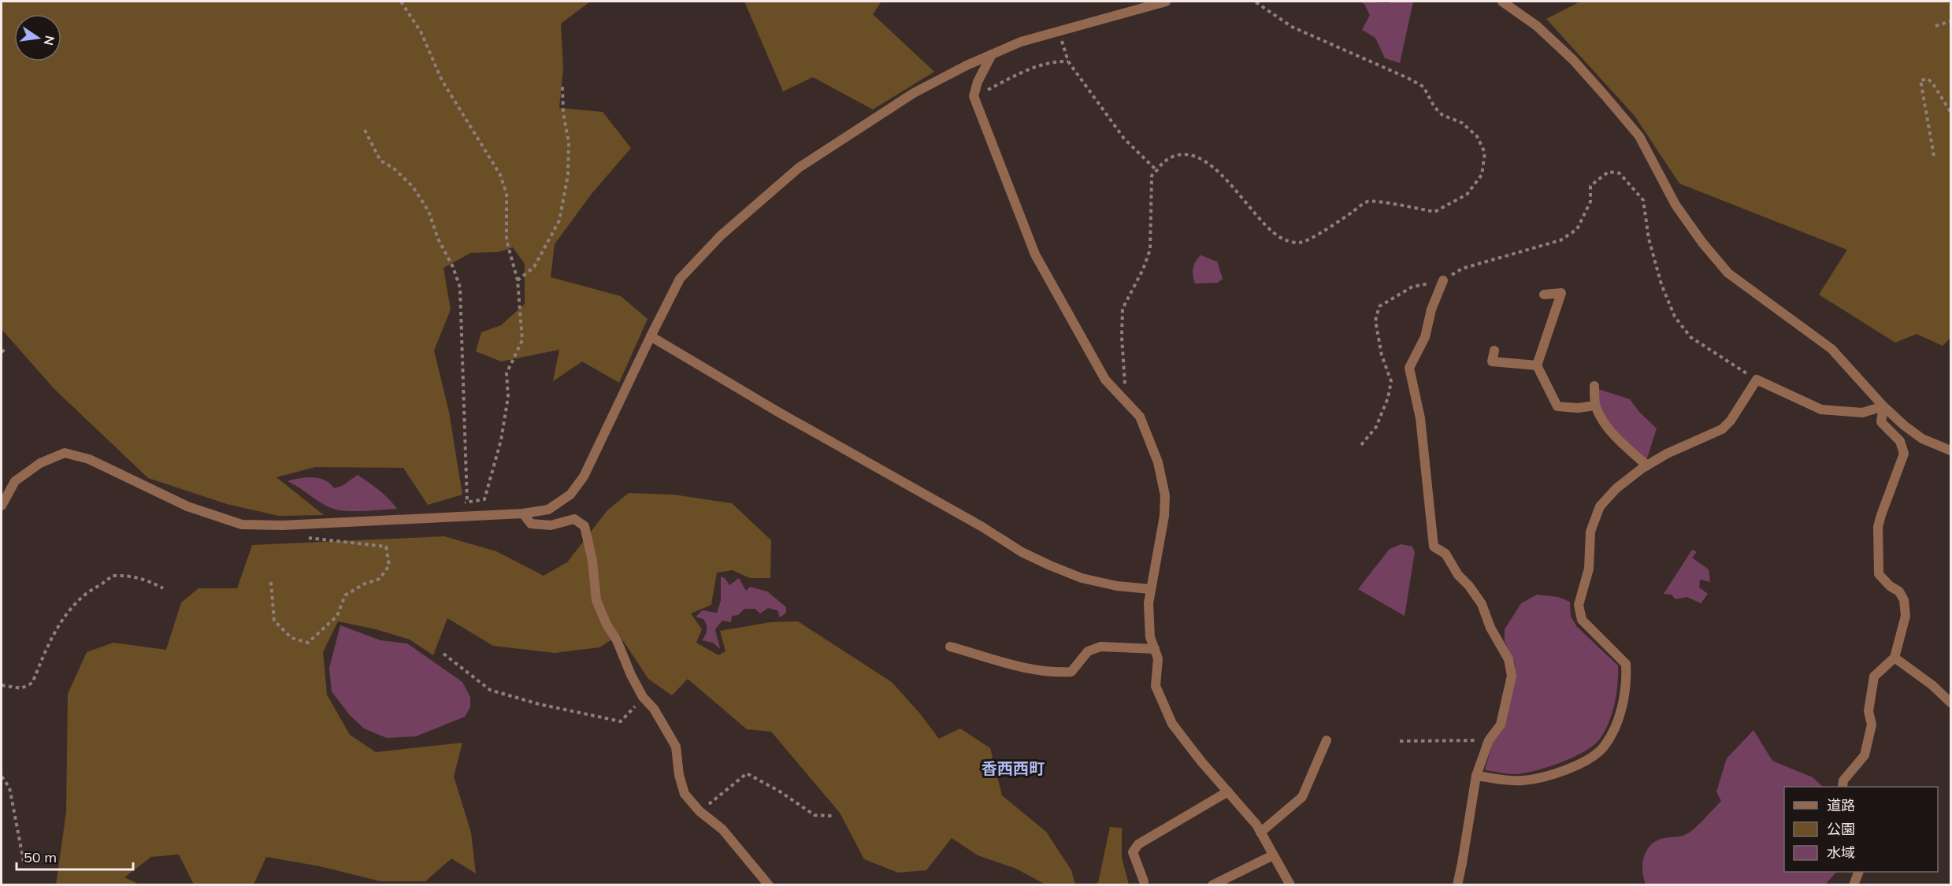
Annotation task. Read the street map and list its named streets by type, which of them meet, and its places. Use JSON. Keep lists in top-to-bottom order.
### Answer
{
  "districts": ["香西西町"],
  "legend": ["道路", "公園", "水域"],
  "scale_bar": "50 m",
  "north": "right"
}
